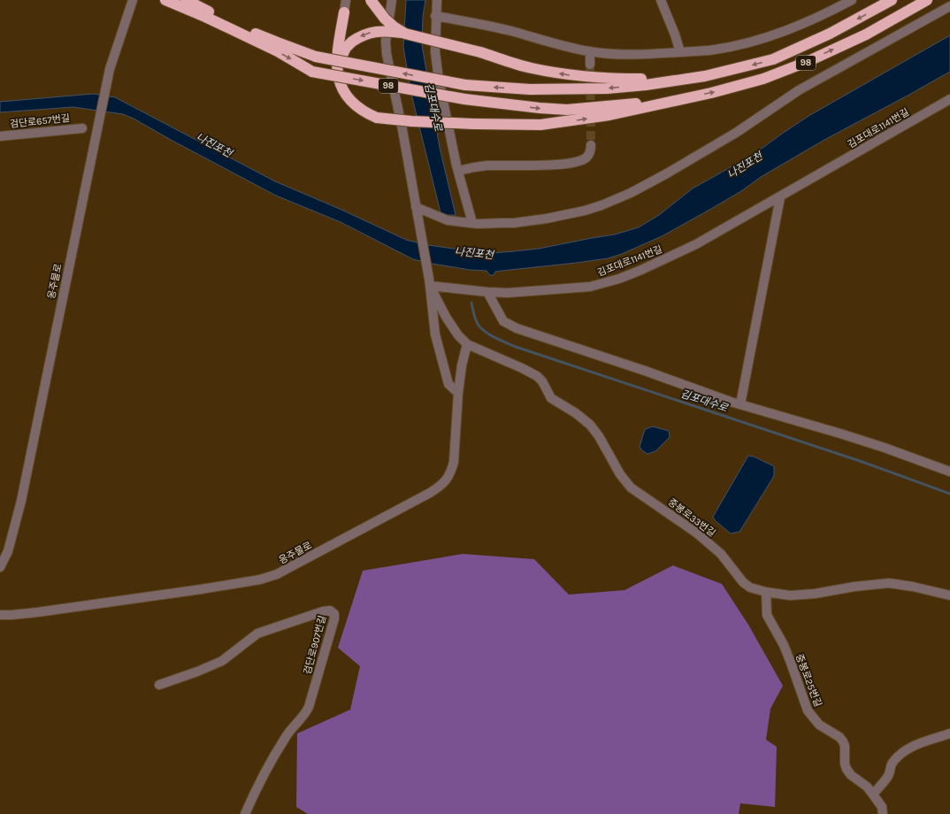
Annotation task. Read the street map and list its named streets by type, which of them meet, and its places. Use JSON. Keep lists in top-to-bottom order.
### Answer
{
  "streets": {
    "highway": ["98"],
    "street": [
      "검단로657번길",
      "김포대로1141번길",
      "옹주물로",
      "중봉로33번길",
      "검단로907번길",
      "중봉로25번길"
    ]
  },
  "crossings": [
    ["옹주물로", "중봉로33번길"],
    ["중봉로33번길", "중봉로25번길"]
  ],
  "water": ["김포대수로", "나진포천"]
}
